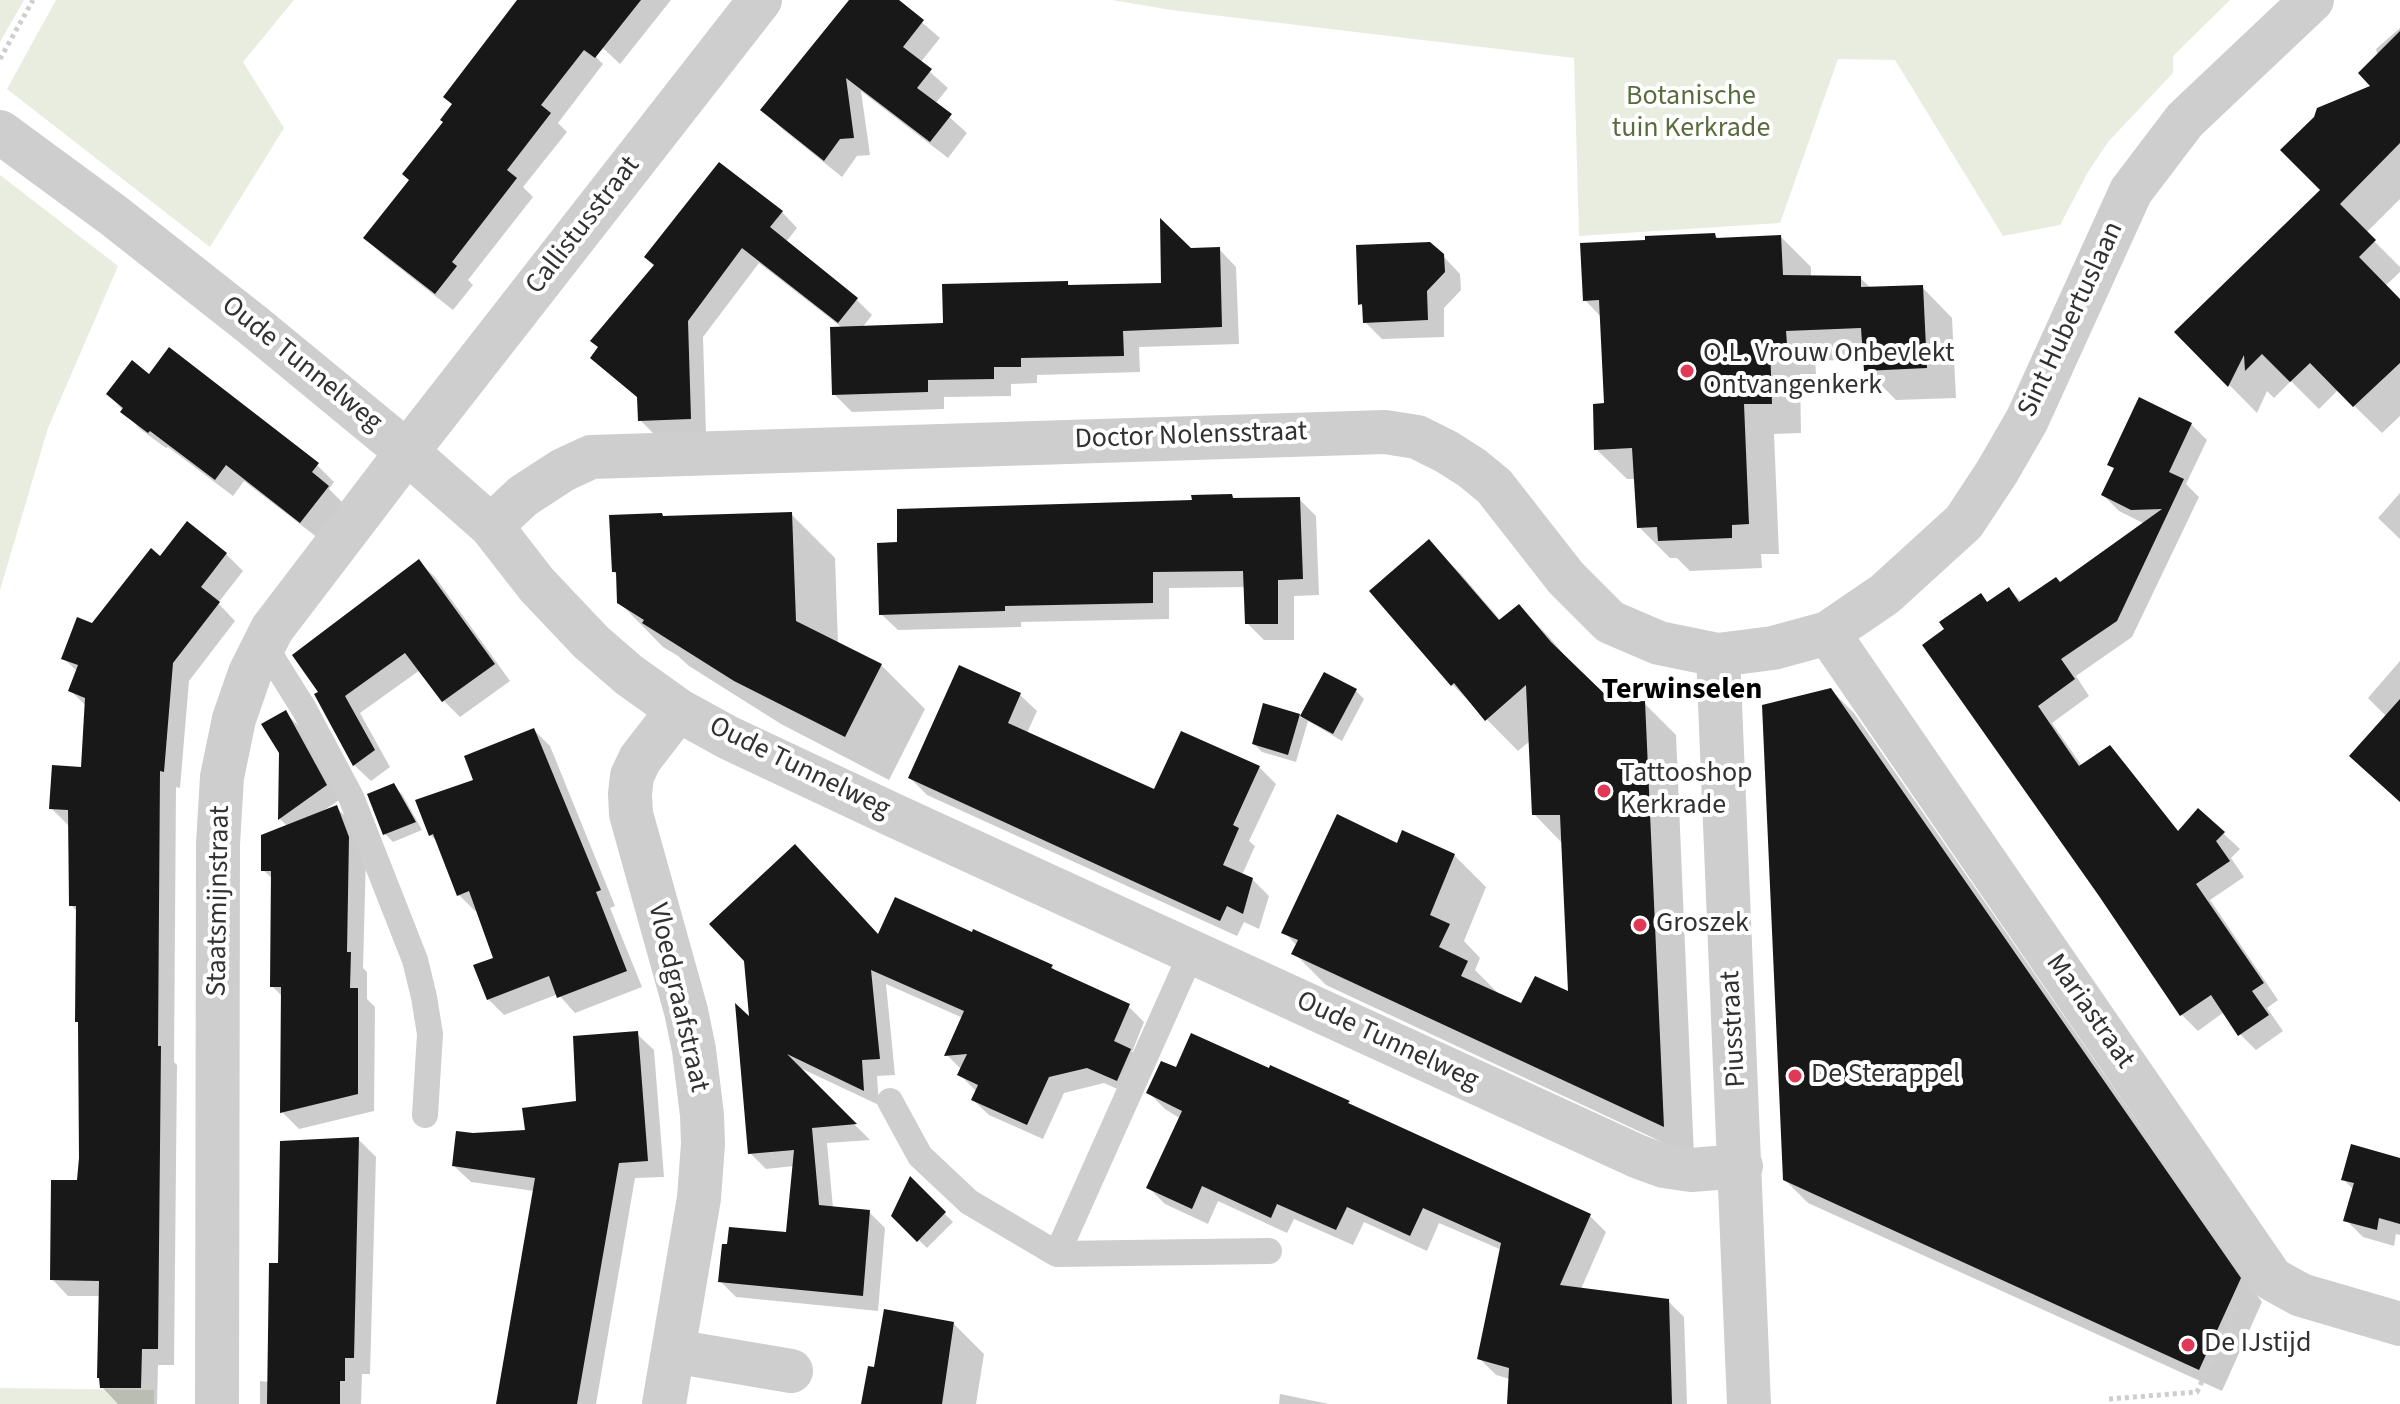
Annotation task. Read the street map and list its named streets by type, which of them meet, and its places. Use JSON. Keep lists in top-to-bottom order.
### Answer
{
  "streets": {
    "street": [
      "Callistusstraat",
      "Sint Hubertuslaan",
      "Oude Tunnelweg",
      "Doctor Nolensstraat",
      "Staatsmijnstraat",
      "Vloedgraafstraat",
      "Mariastraat",
      "Piusstraat"
    ]
  },
  "crossings": [
    ["Callistusstraat", "Oude Tunnelweg"],
    ["Callistusstraat", "Staatsmijnstraat"],
    ["Sint Hubertuslaan", "Doctor Nolensstraat"],
    ["Sint Hubertuslaan", "Mariastraat"],
    ["Oude Tunnelweg", "Doctor Nolensstraat"],
    ["Oude Tunnelweg", "Staatsmijnstraat"],
    ["Oude Tunnelweg", "Vloedgraafstraat"],
    ["Oude Tunnelweg", "Piusstraat"],
    ["Doctor Nolensstraat", "Mariastraat"],
    ["Doctor Nolensstraat", "Piusstraat"]
  ],
  "districts": ["Terwinselen"],
  "parks": ["Botanische tuin Kerkrade"],
  "places": [
    "O.L. Vrouw Onbevlekt Ontvangenkerk",
    "Tattooshop Kerkrade",
    "Groszek",
    "De Sterappel",
    "De IJstijd"
  ]
}
